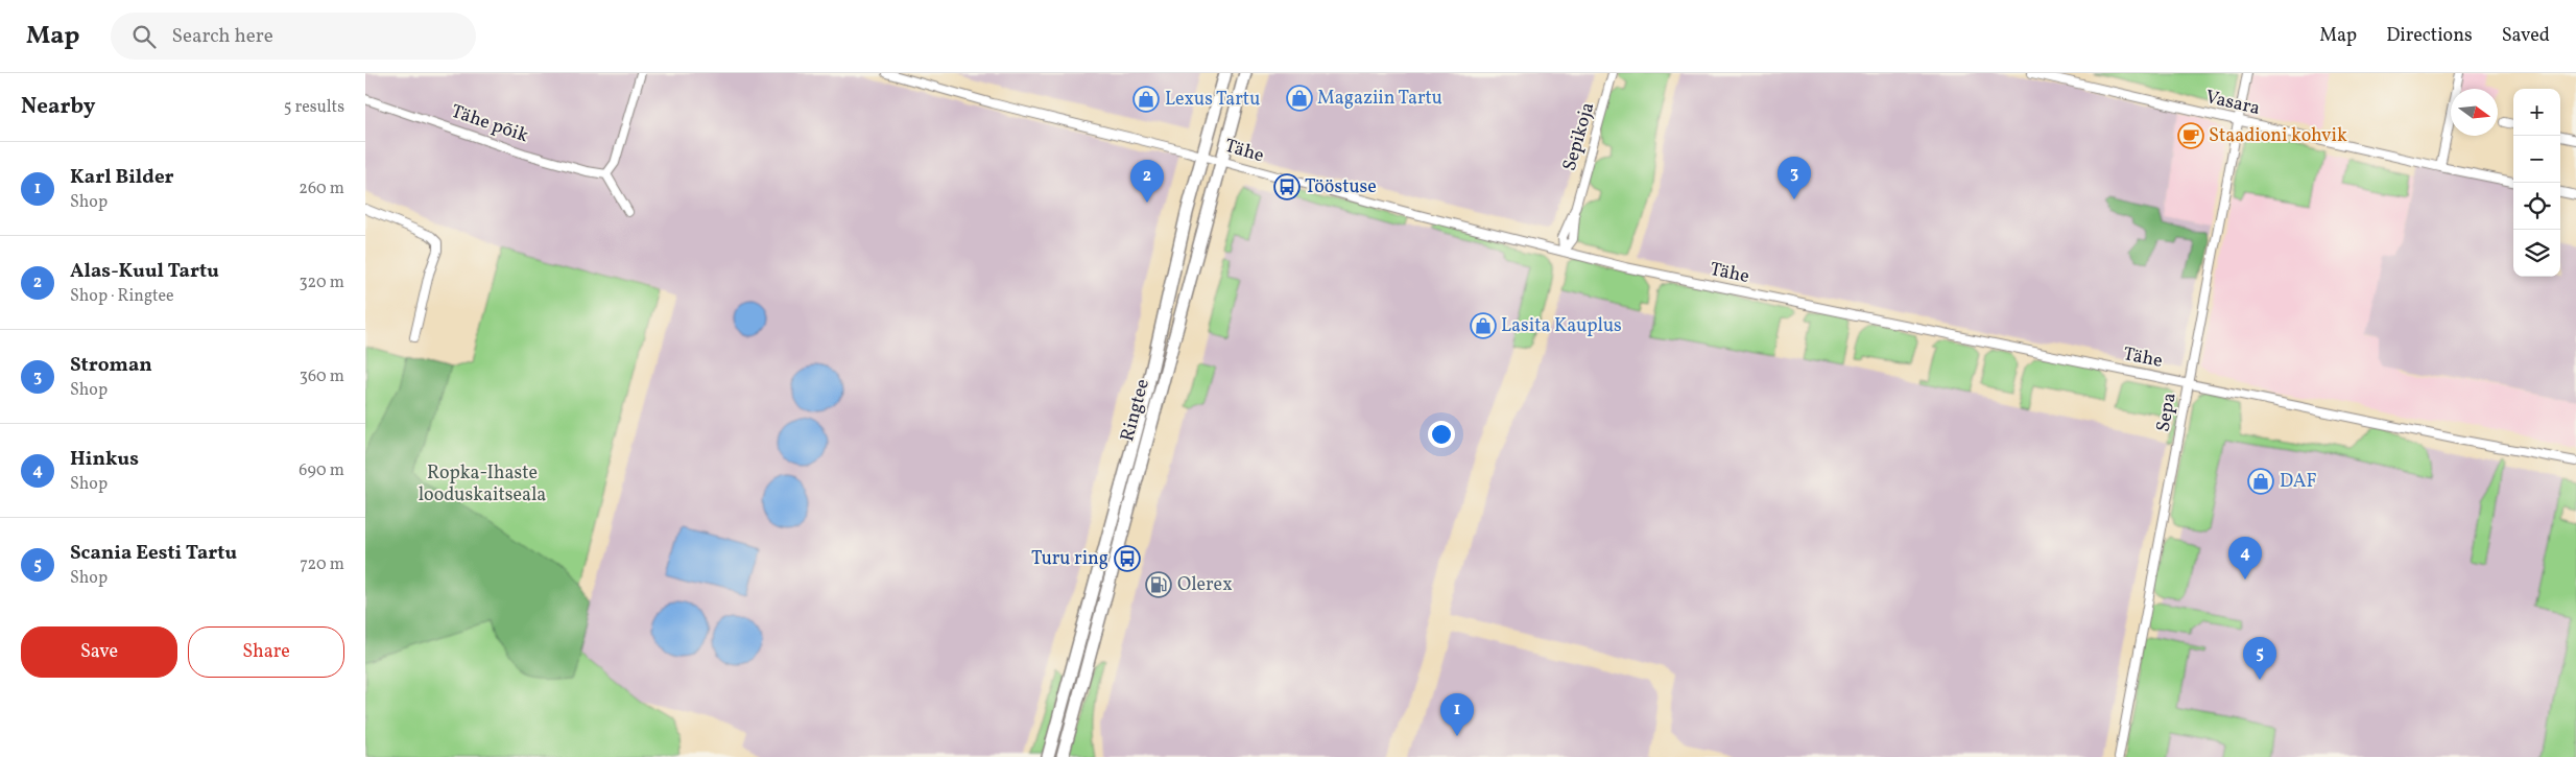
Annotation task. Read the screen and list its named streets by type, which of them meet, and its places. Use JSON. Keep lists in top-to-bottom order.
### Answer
{
  "streets": {
    "main road": ["Ringtee"],
    "street": [
      "Vasara",
      "Tähe põik",
      "Sepikoja",
      "Tähe",
      "Sepa"
    ]
  },
  "crossings": [
    ["Vasara", "Sepa"],
    ["Sepikoja", "Tähe"],
    ["Tähe", "Ringtee"],
    ["Tähe", "Sepa"]
  ],
  "parks": ["Ropka-Ihaste looduskaitseala"],
  "places": {
    "shop": [
      "Magaziin Tartu",
      "Lexus Tartu",
      "Lasita Kauplus",
      "DAF"
    ],
    "cafe": ["Staadioni kohvik"],
    "bus stop": ["Tööstuse", "Turu ring"],
    "fuel station": ["Olerex"]
  },
  "north": "right",
  "page": {
    "header": "Map",
    "search": "Search here",
    "nav": ["Map", "Directions", "Saved"],
    "heading": ["Nearby", "5 results"],
    "map_buttons": ["+", "−"],
    "list": [
      {
        "mark": "1",
        "name": "Karl Bilder",
        "note": "Shop",
        "value": "260 m"
      },
      {
        "mark": "2",
        "name": "Alas-Kuul Tartu",
        "note": "Shop · Ringtee",
        "value": "320 m"
      },
      {
        "mark": "3",
        "name": "Stroman",
        "note": "Shop",
        "value": "360 m"
      },
      {
        "mark": "4",
        "name": "Hinkus",
        "note": "Shop",
        "value": "690 m"
      },
      {
        "mark": "5",
        "name": "Scania Eesti Tartu",
        "note": "Shop",
        "value": "720 m"
      }
    ],
    "pins": [
      "3",
      "2",
      "4",
      "5",
      "1"
    ],
    "buttons": ["Save", "Share"]
  }
}
